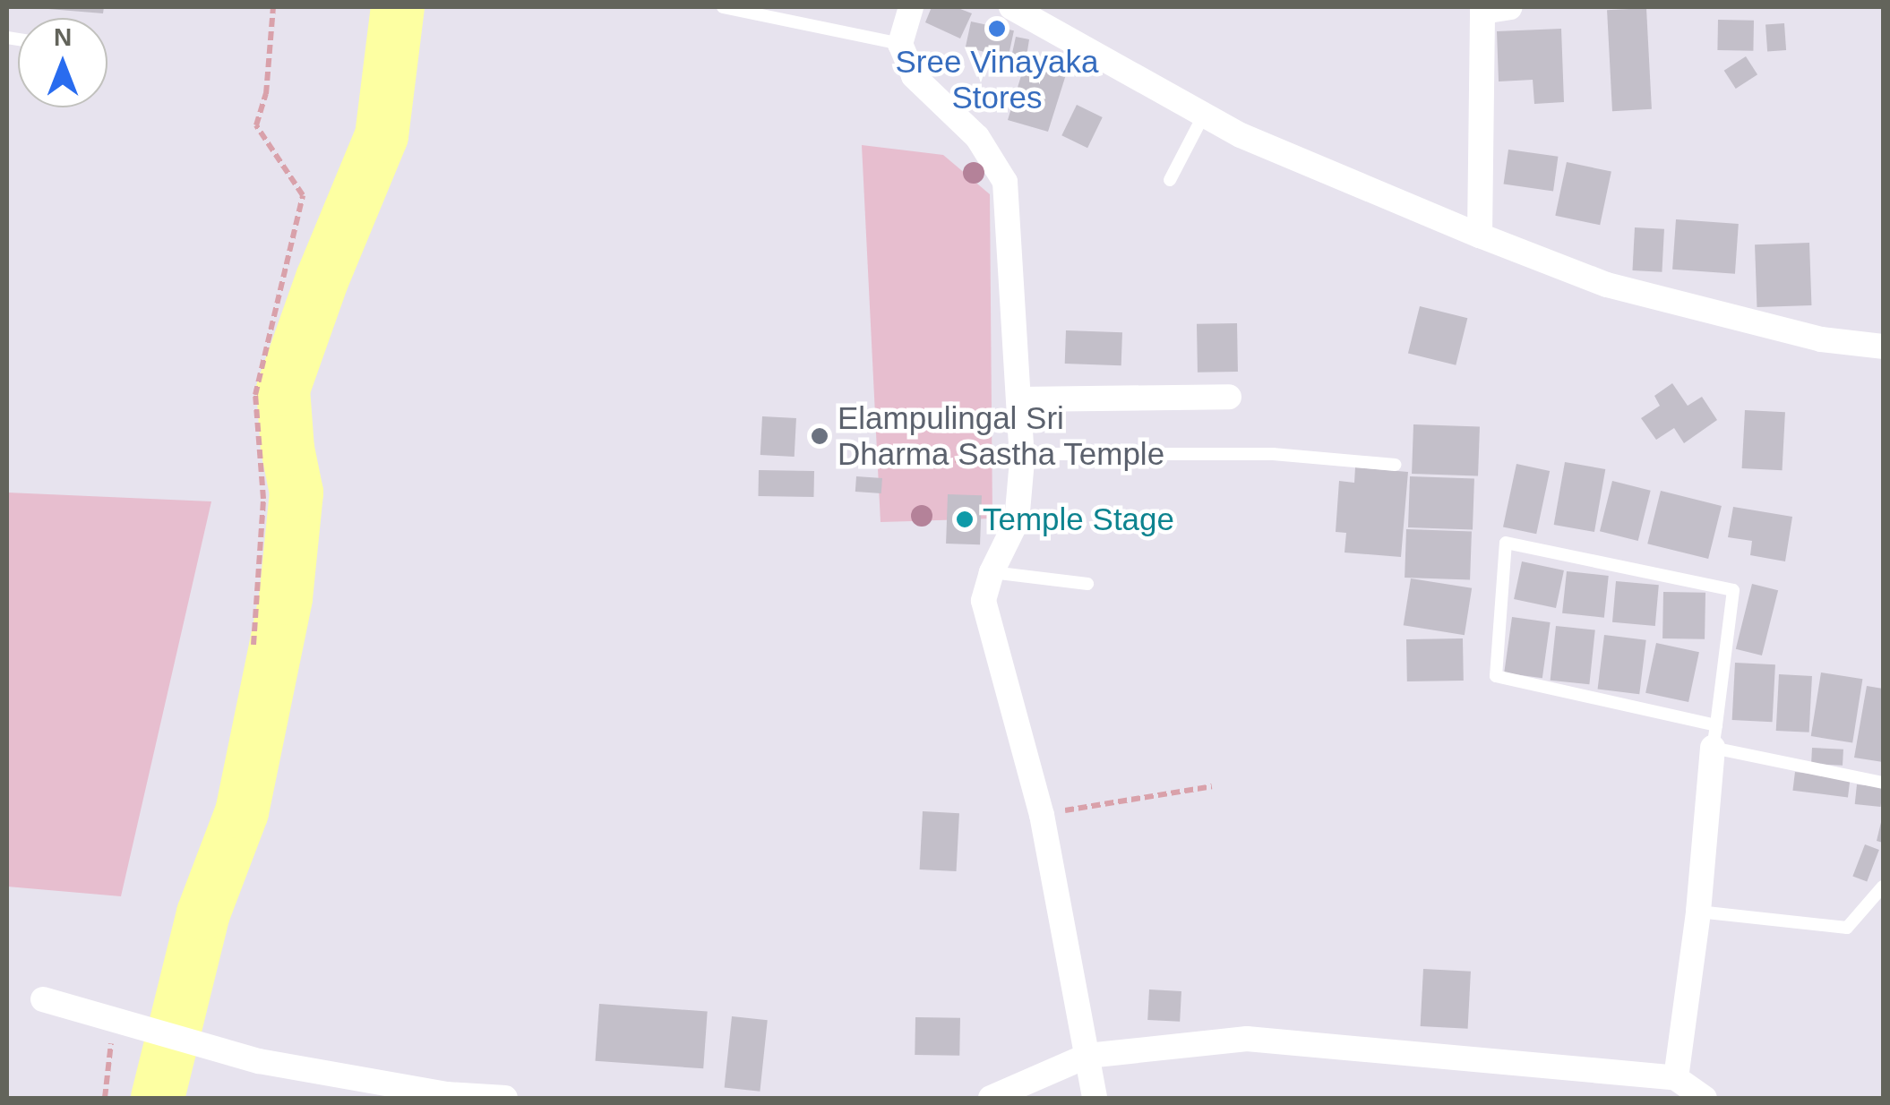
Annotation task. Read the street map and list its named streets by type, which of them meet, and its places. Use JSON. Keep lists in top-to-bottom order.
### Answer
{
  "places": ["Sree Vinayaka Stores", "Elampulingal Sri Dharma Sastha Temple", "Temple Stage"],
  "north": "top"
}
